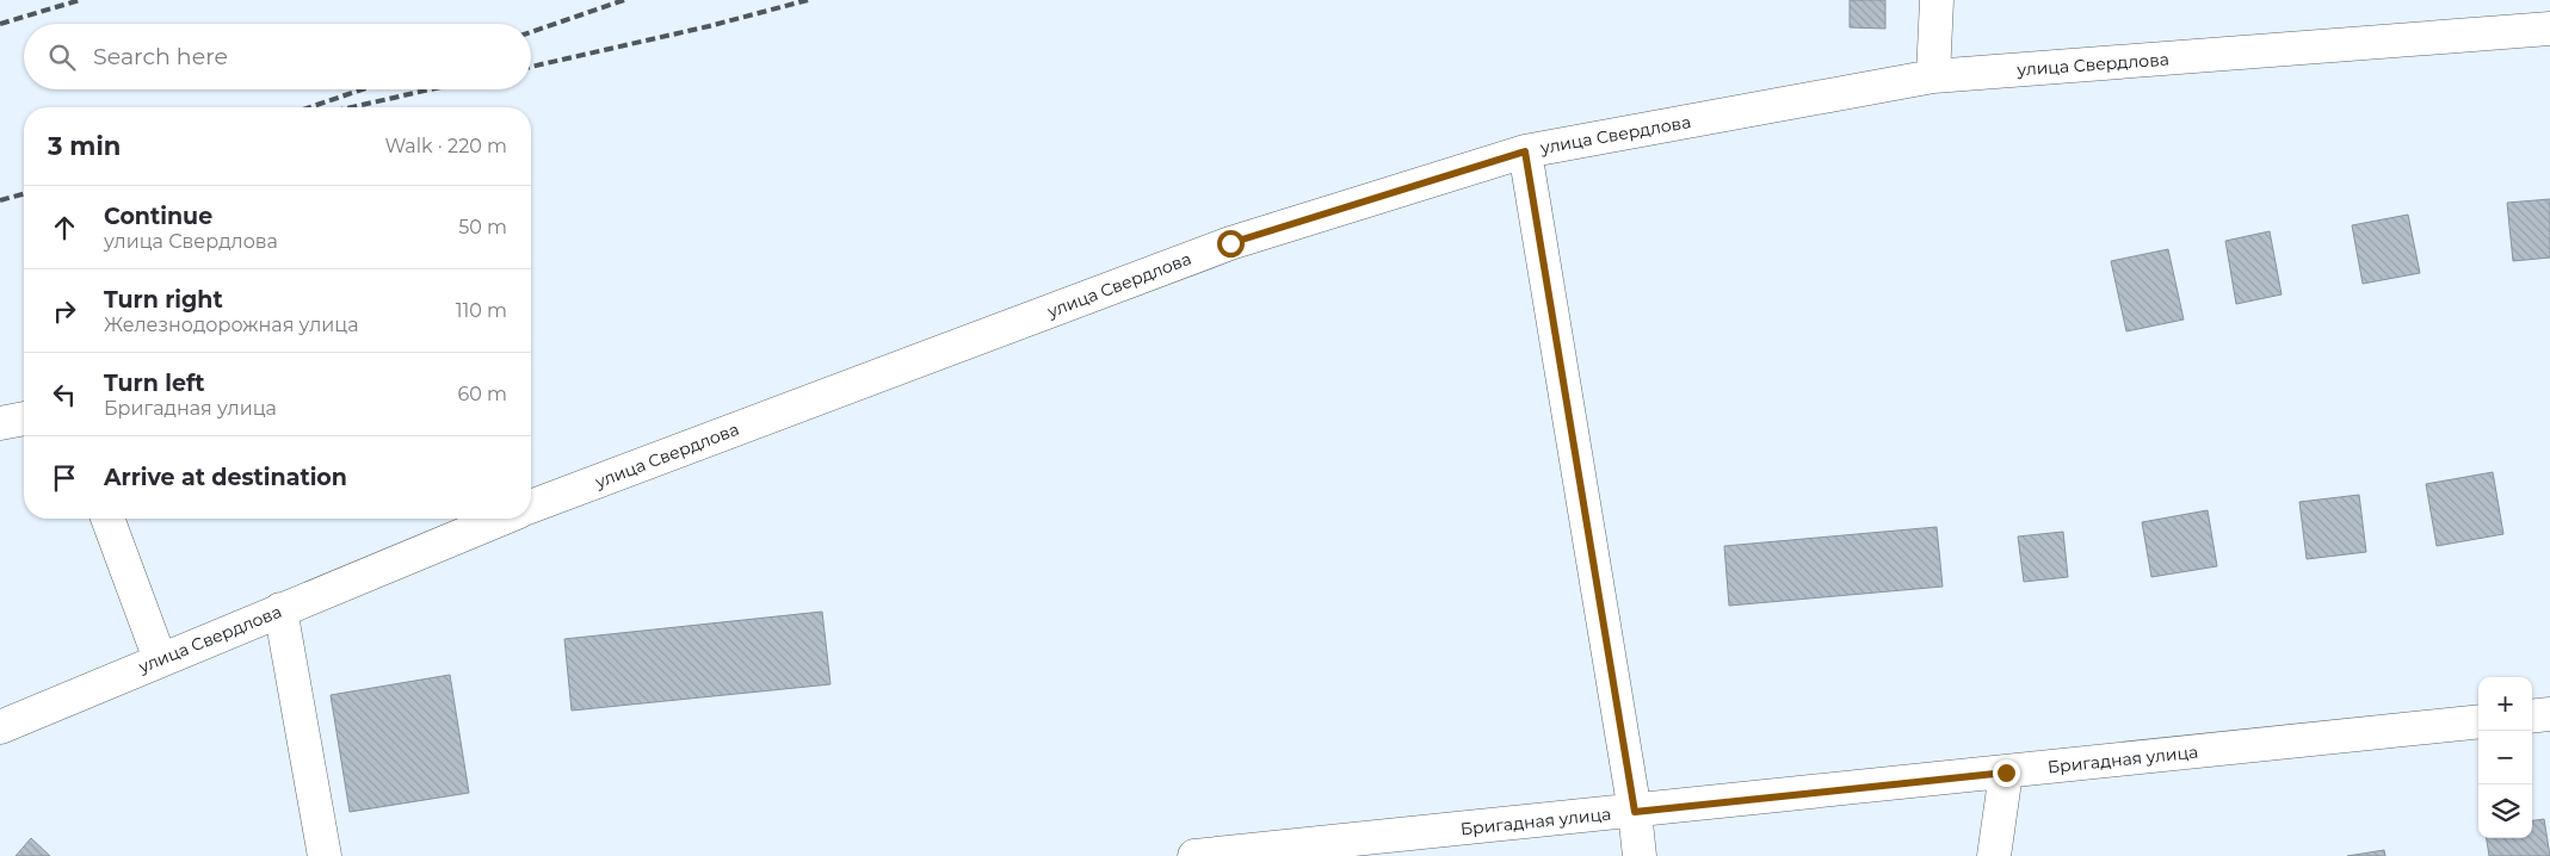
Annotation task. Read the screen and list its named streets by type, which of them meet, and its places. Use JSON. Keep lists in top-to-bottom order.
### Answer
{
  "streets": {
    "street": ["улица Свердлова", "Бригадная улица"]
  },
  "page": {
    "search": "Search here",
    "heading": ["3 min", "Walk · 220 m"],
    "list": [
      ["Continue", "улица Свердлова", "50 m"],
      ["Turn right", "Железнодорожная улица", "110 m"],
      ["Turn left", "Бригадная улица", "60 m"],
      "Arrive at destination"
    ],
    "map_buttons": ["+", "−"]
  }
}
